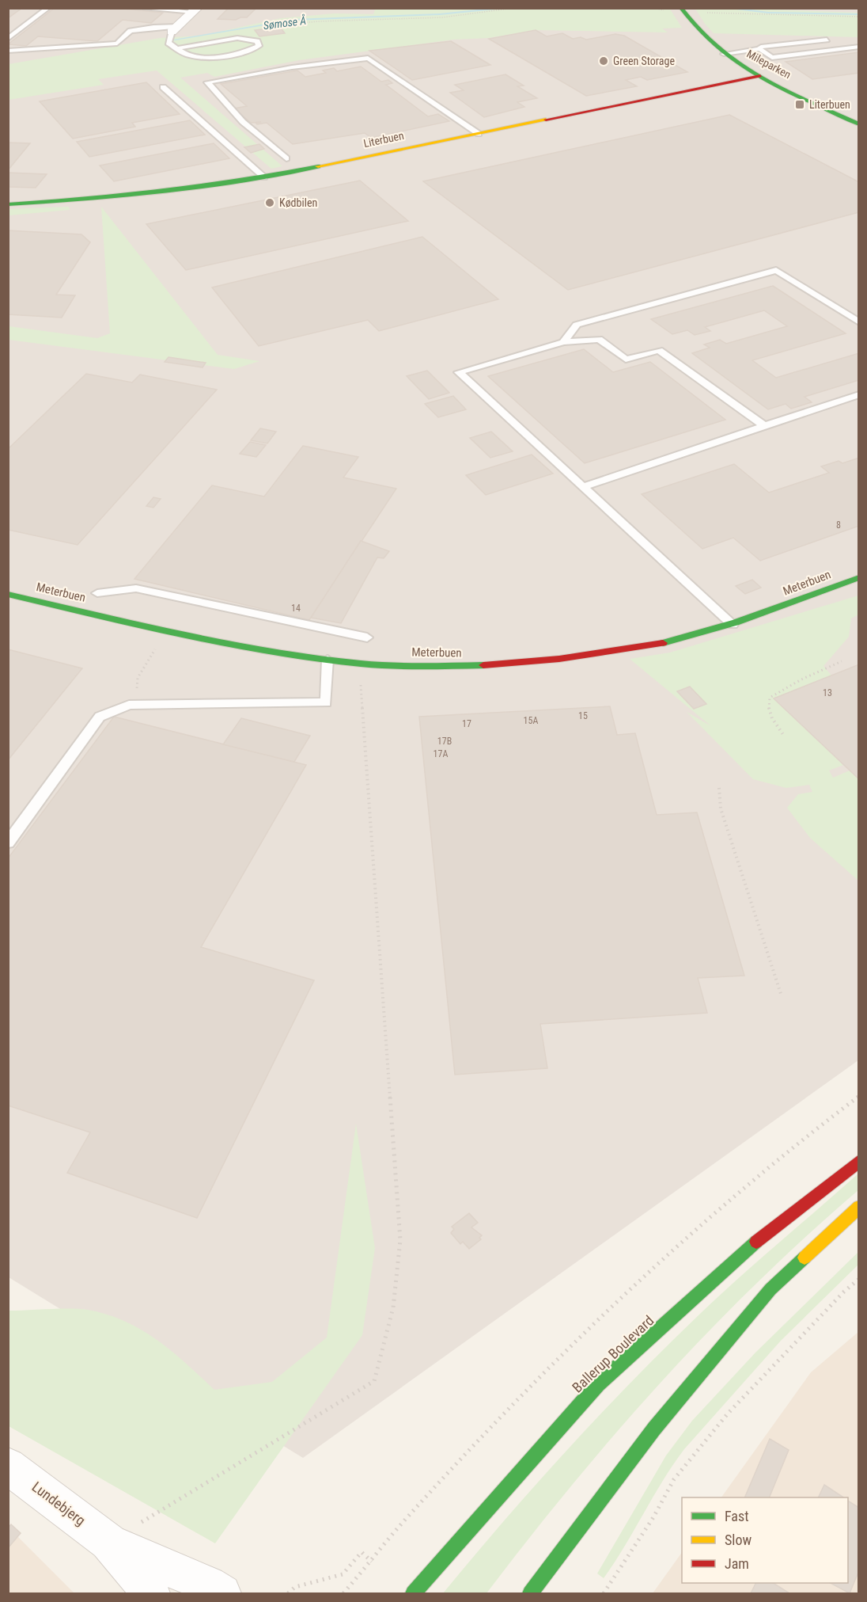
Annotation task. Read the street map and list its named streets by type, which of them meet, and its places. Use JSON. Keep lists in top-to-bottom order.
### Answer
{
  "streets": {
    "street": [
      "Mileparken",
      "Literbuen",
      "Meterbuen",
      "Ballerup Boulevard",
      "Lundebjerg"
    ]
  },
  "crossings": [
    ["Mileparken", "Literbuen"]
  ],
  "water": ["Sømose Å"],
  "places": {
    "other": ["Green Storage", "Kødbilen"],
    "transit": ["Literbuen"]
  },
  "house_numbers": [
    "8",
    "14",
    "13",
    "15",
    "15A",
    "17",
    "17B",
    "17A"
  ],
  "legend": ["Fast", "Slow", "Jam"]
}
